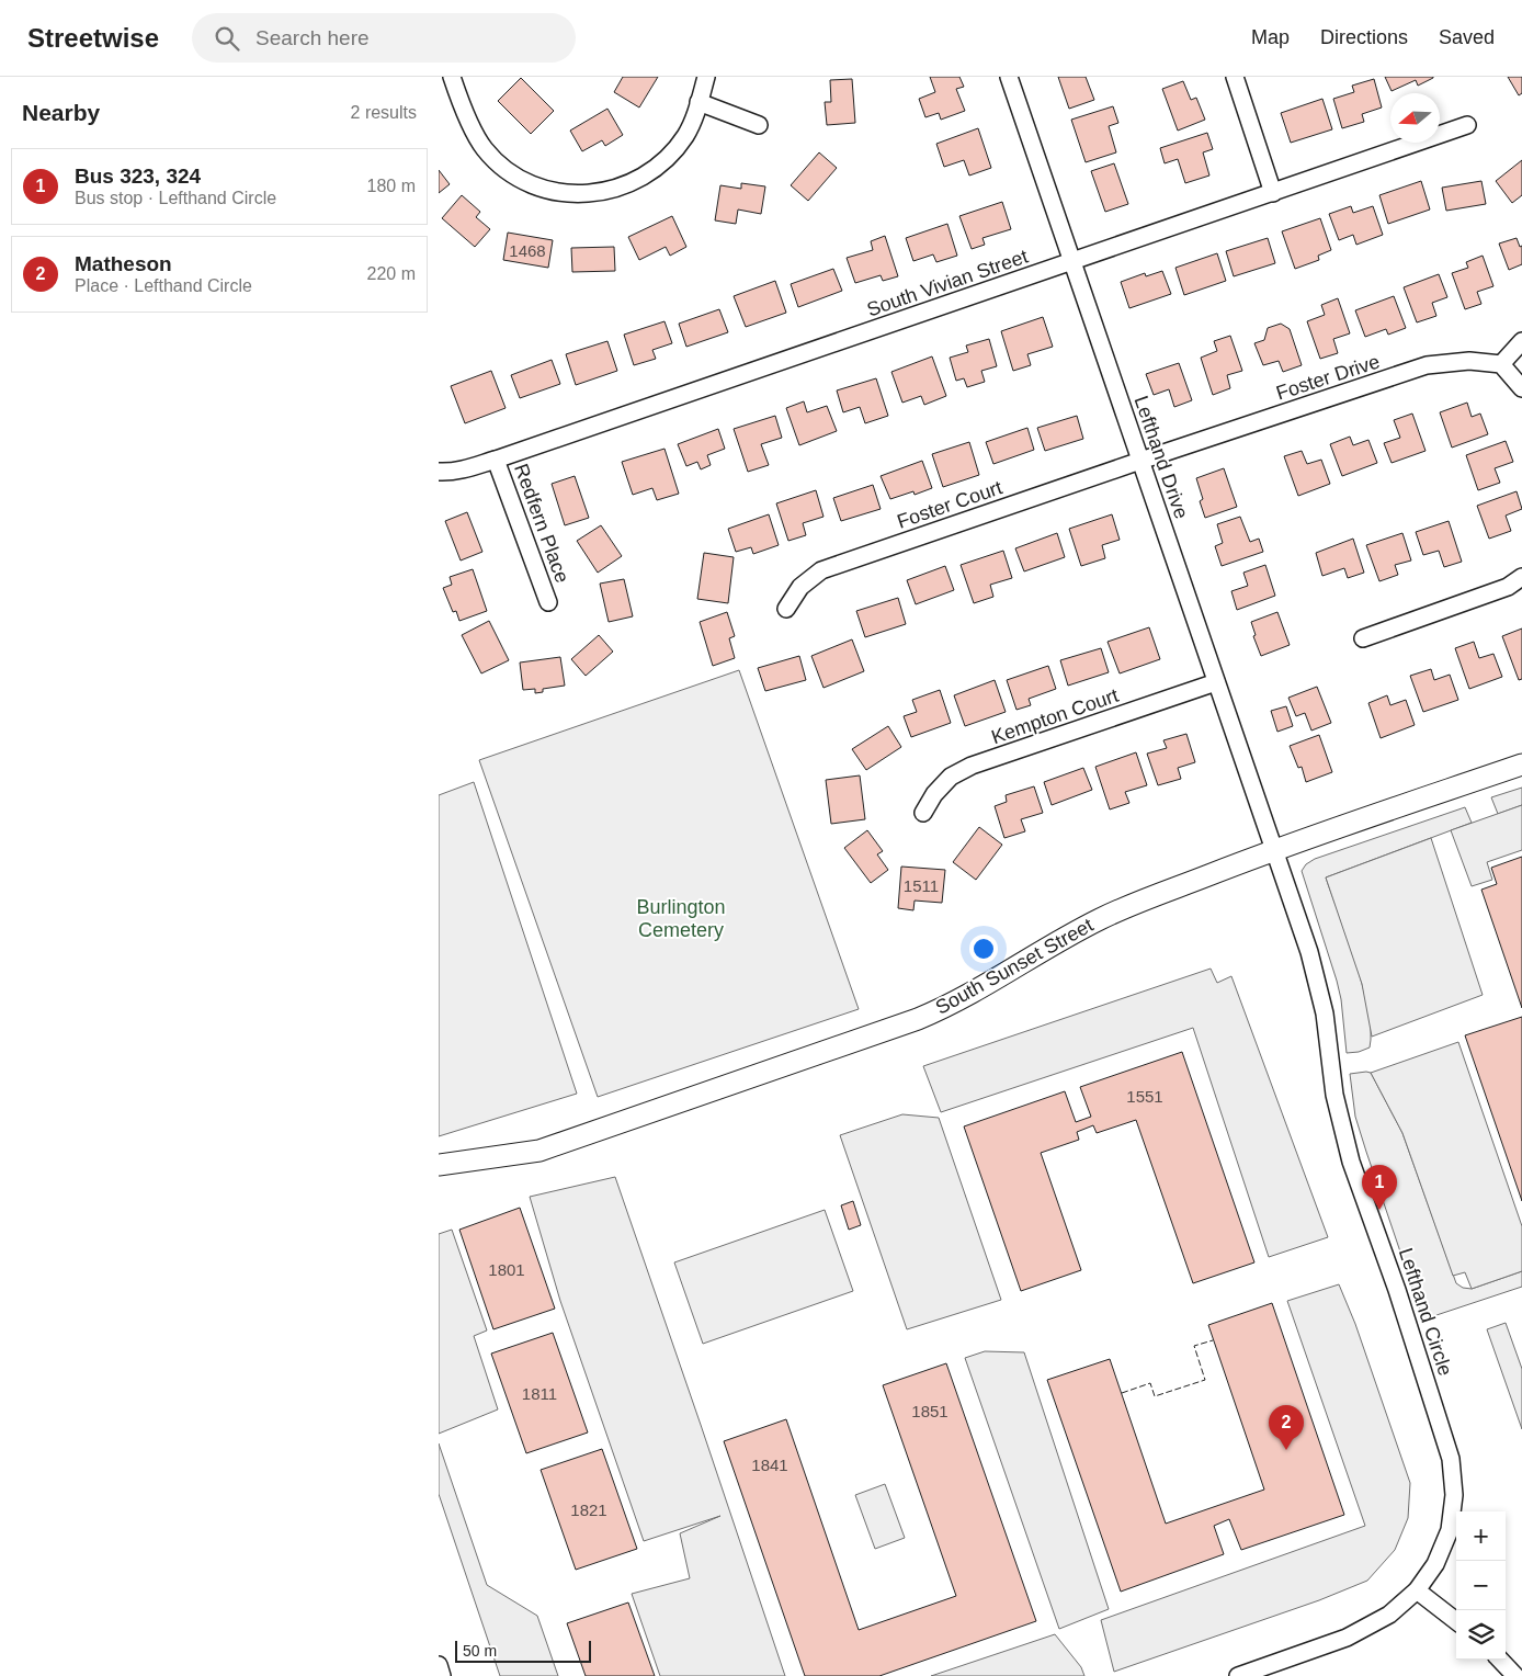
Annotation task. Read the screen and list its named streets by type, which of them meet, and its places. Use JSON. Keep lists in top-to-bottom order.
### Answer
{
  "streets": {
    "street": [
      "South Vivian Street",
      "Foster Drive",
      "Lefthand Drive",
      "Foster Court",
      "Redfern Place",
      "Kempton Court",
      "South Sunset Street",
      "Lefthand Circle"
    ]
  },
  "crossings": [
    ["South Vivian Street", "Lefthand Drive"],
    ["South Vivian Street", "Redfern Place"],
    ["Foster Drive", "Lefthand Drive"],
    ["Foster Drive", "Foster Court"],
    ["Lefthand Drive", "Foster Court"],
    ["Lefthand Drive", "Kempton Court"],
    ["Lefthand Drive", "South Sunset Street"],
    ["Lefthand Drive", "Lefthand Circle"],
    ["South Sunset Street", "Lefthand Circle"]
  ],
  "parks": ["Burlington Cemetery"],
  "house_numbers": [
    "1468",
    "1511",
    "1551",
    "1801",
    "1811",
    "1851",
    "1841",
    "1821"
  ],
  "scale_bar": "50 m",
  "north": "left",
  "page": {
    "header": "Streetwise",
    "search": "Search here",
    "nav": ["Map", "Directions", "Saved"],
    "heading": ["Nearby", "2 results"],
    "list": [
      {
        "mark": "1",
        "name": "Bus 323, 324",
        "note": "Bus stop · Lefthand Circle",
        "value": "180 m"
      },
      {
        "mark": "2",
        "name": "Matheson",
        "note": "Place · Lefthand Circle",
        "value": "220 m"
      }
    ],
    "pins": ["1", "2"],
    "map_buttons": ["+", "−"],
    "scale": "50 m"
  }
}
